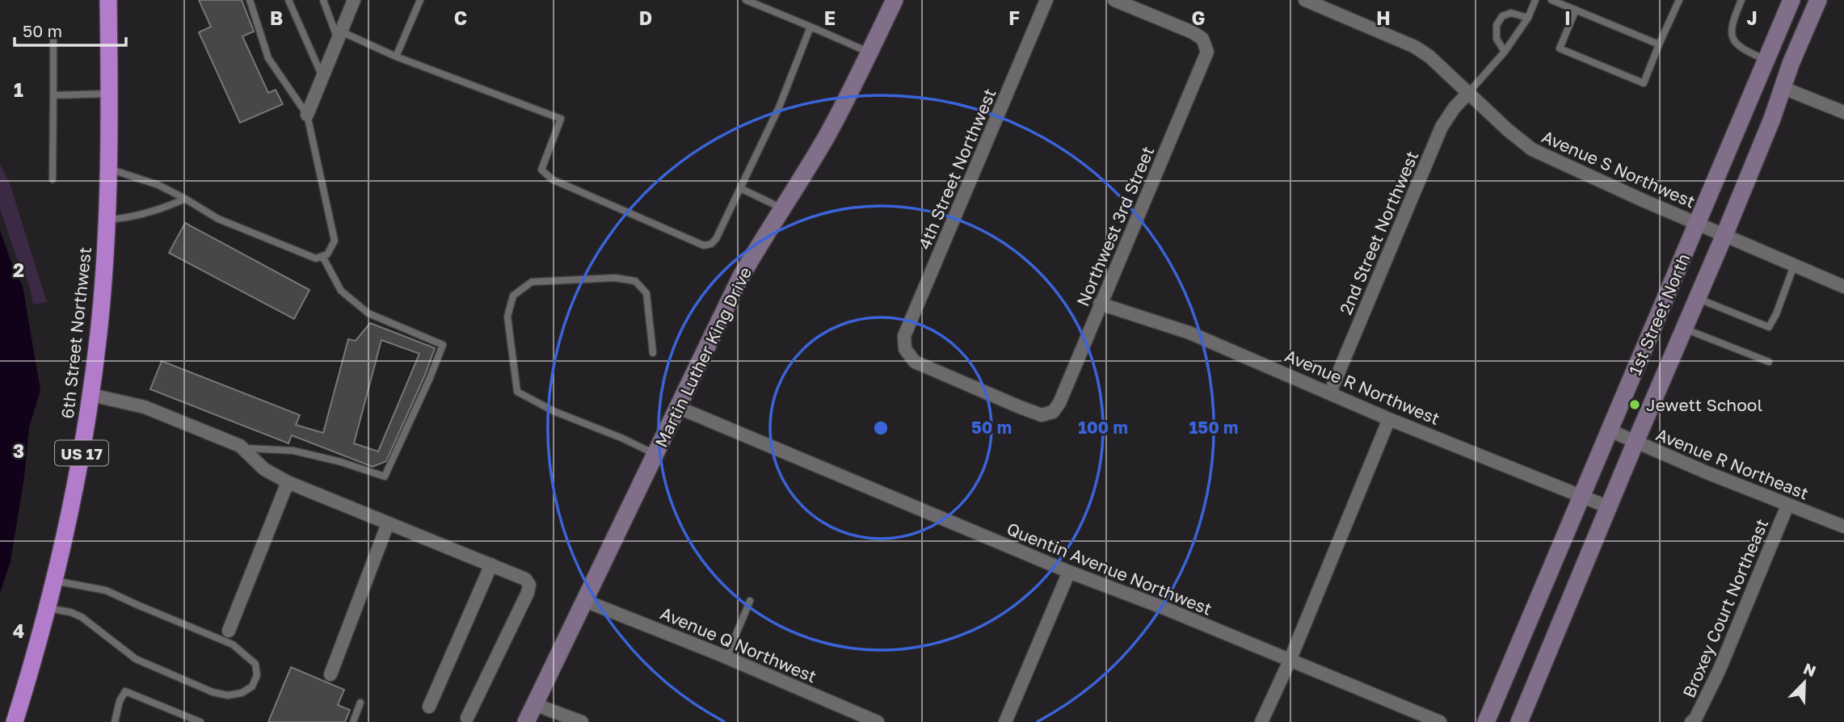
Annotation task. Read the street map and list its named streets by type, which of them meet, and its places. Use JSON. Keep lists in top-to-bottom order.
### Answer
{
  "streets": {
    "highway": ["6th Street Northwest", "US 17"],
    "main road": ["1st Street North", "Martin Luther King Drive"],
    "street": [
      "4th Street Northwest",
      "Avenue S Northwest",
      "Northwest 3rd Street",
      "2nd Street Northwest",
      "Avenue R Northwest",
      "Avenue R Northeast",
      "Quentin Avenue Northwest",
      "Broxey Court Northeast",
      "Avenue Q Northwest"
    ]
  },
  "crossings": [
    ["4th Street Northwest", "Northwest 3rd Street"],
    ["Avenue S Northwest", "2nd Street Northwest"],
    ["Avenue S Northwest", "1st Street North"],
    ["Northwest 3rd Street", "Avenue R Northwest"],
    ["2nd Street Northwest", "Avenue R Northwest"],
    ["1st Street North", "Avenue R Northwest"],
    ["1st Street North", "Avenue R Northeast"],
    ["6th Street Northwest", "US 17"],
    ["Martin Luther King Drive", "Quentin Avenue Northwest"],
    ["Martin Luther King Drive", "Avenue Q Northwest"],
    ["Avenue R Northeast", "Broxey Court Northeast"]
  ],
  "places": ["Jewett School"],
  "scale_bar": "50 m",
  "north": "top right",
  "grid": {
    "columns": [
      "B",
      "C",
      "D",
      "E",
      "F",
      "G",
      "H",
      "I",
      "J"
    ],
    "rows": [
      "1",
      "2",
      "3",
      "4"
    ]
  },
  "rings": ["50 m", "100 m", "150 m"]
}
